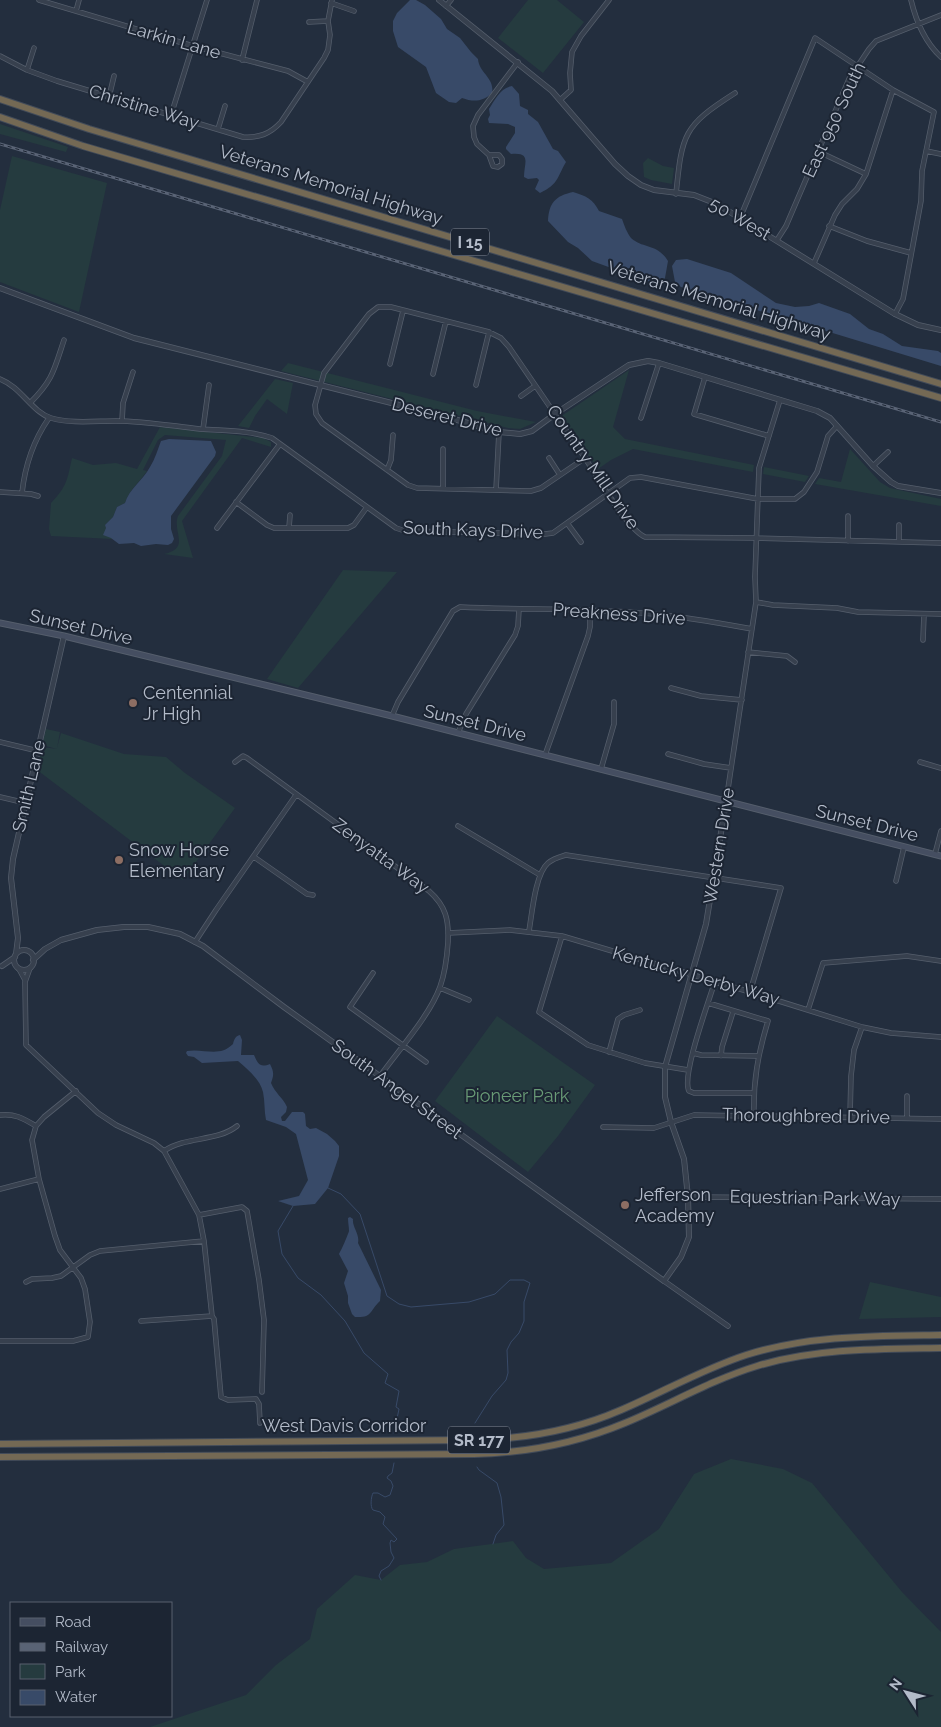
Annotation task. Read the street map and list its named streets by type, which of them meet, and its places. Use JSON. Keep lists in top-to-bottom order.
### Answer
{
  "streets": {
    "highway": [
      "Veterans Memorial Highway",
      "I 15",
      "West Davis Corridor",
      "SR 177"
    ],
    "main road": ["Sunset Drive"],
    "street": [
      "Larkin Lane",
      "Christine Way",
      "East 950 South",
      "50 West",
      "Deseret Drive",
      "Country Mill Drive",
      "South Kays Drive",
      "Preakness Drive",
      "Smith Lane",
      "Western Drive",
      "Zenyatta Way",
      "Kentucky Derby Way",
      "South Angel Street",
      "Thoroughbred Drive",
      "Equestrian Park Way"
    ]
  },
  "crossings": [
    ["Larkin Lane", "Christine Way"],
    ["East 950 South", "50 West"],
    ["Deseret Drive", "Country Mill Drive"],
    ["Deseret Drive", "South Kays Drive"],
    ["Deseret Drive", "Western Drive"],
    ["Country Mill Drive", "South Kays Drive"],
    ["Country Mill Drive", "Western Drive"],
    ["South Kays Drive", "Western Drive"],
    ["Preakness Drive", "Sunset Drive"],
    ["Preakness Drive", "Western Drive"],
    ["Sunset Drive", "Smith Lane"],
    ["Sunset Drive", "Western Drive"],
    ["Smith Lane", "South Angel Street"],
    ["Western Drive", "Kentucky Derby Way"],
    ["Western Drive", "South Angel Street"],
    ["Western Drive", "Thoroughbred Drive"],
    ["Western Drive", "Equestrian Park Way"],
    ["Zenyatta Way", "Kentucky Derby Way"],
    ["Zenyatta Way", "South Angel Street"]
  ],
  "parks": ["Pioneer Park"],
  "places": ["Centennial Jr High", "Snow Horse Elementary", "Jefferson Academy"],
  "legend": [
    "Road",
    "Railway",
    "Park",
    "Water"
  ],
  "north": "top left"
}
